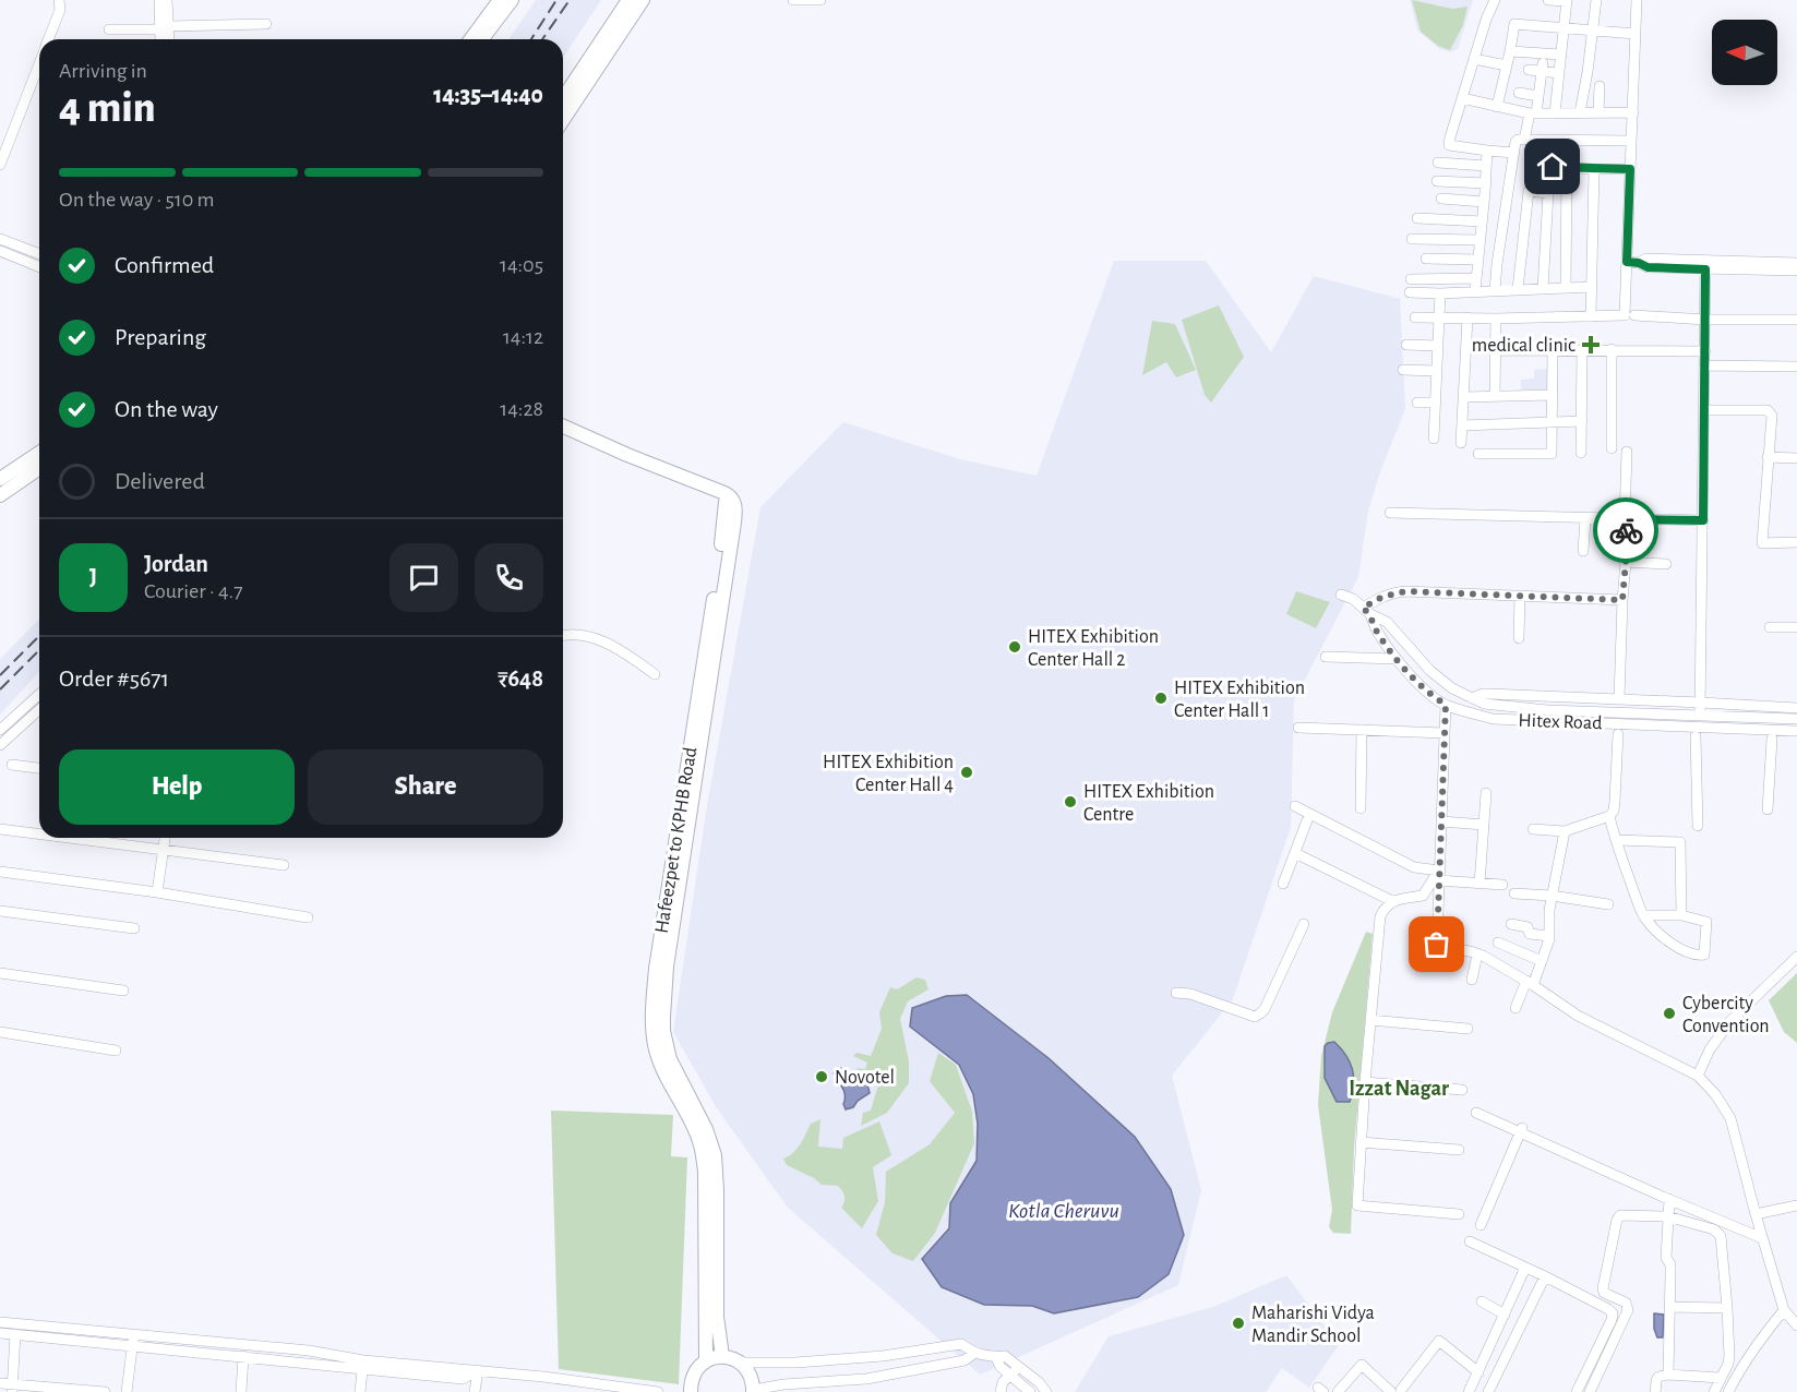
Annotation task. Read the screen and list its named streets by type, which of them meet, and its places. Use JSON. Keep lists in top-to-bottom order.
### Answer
{
  "streets": {
    "main road": ["Hafeezpet to KPHB Road"],
    "street": ["Hitex Road"]
  },
  "districts": ["Izzat Nagar"],
  "water": ["Kotla Cheruvu"],
  "places": {
    "health": ["medical clinic"],
    "other": [
      "HITEX Exhibition Center Hall 2",
      "HITEX Exhibition Center Hall 1",
      "HITEX Exhibition Center Hall 4",
      "HITEX Exhibition Centre",
      "Cybercity Convention",
      "Novotel",
      "Maharishi Vidya Mandir School"
    ]
  },
  "north": "left",
  "page": {
    "heading": ["4 min", "Arriving in", "14:35–14:40"],
    "panel": [
      "Jordan",
      "Courier · 4.7",
      "Order #5671",
      "₹648"
    ],
    "bar": "On the way · 510 m",
    "list": [
      ["Confirmed", "14:05"],
      ["Preparing", "14:12"],
      ["On the way", "14:28"],
      "Delivered"
    ],
    "round": "J",
    "buttons": ["Help", "Share"]
  }
}
